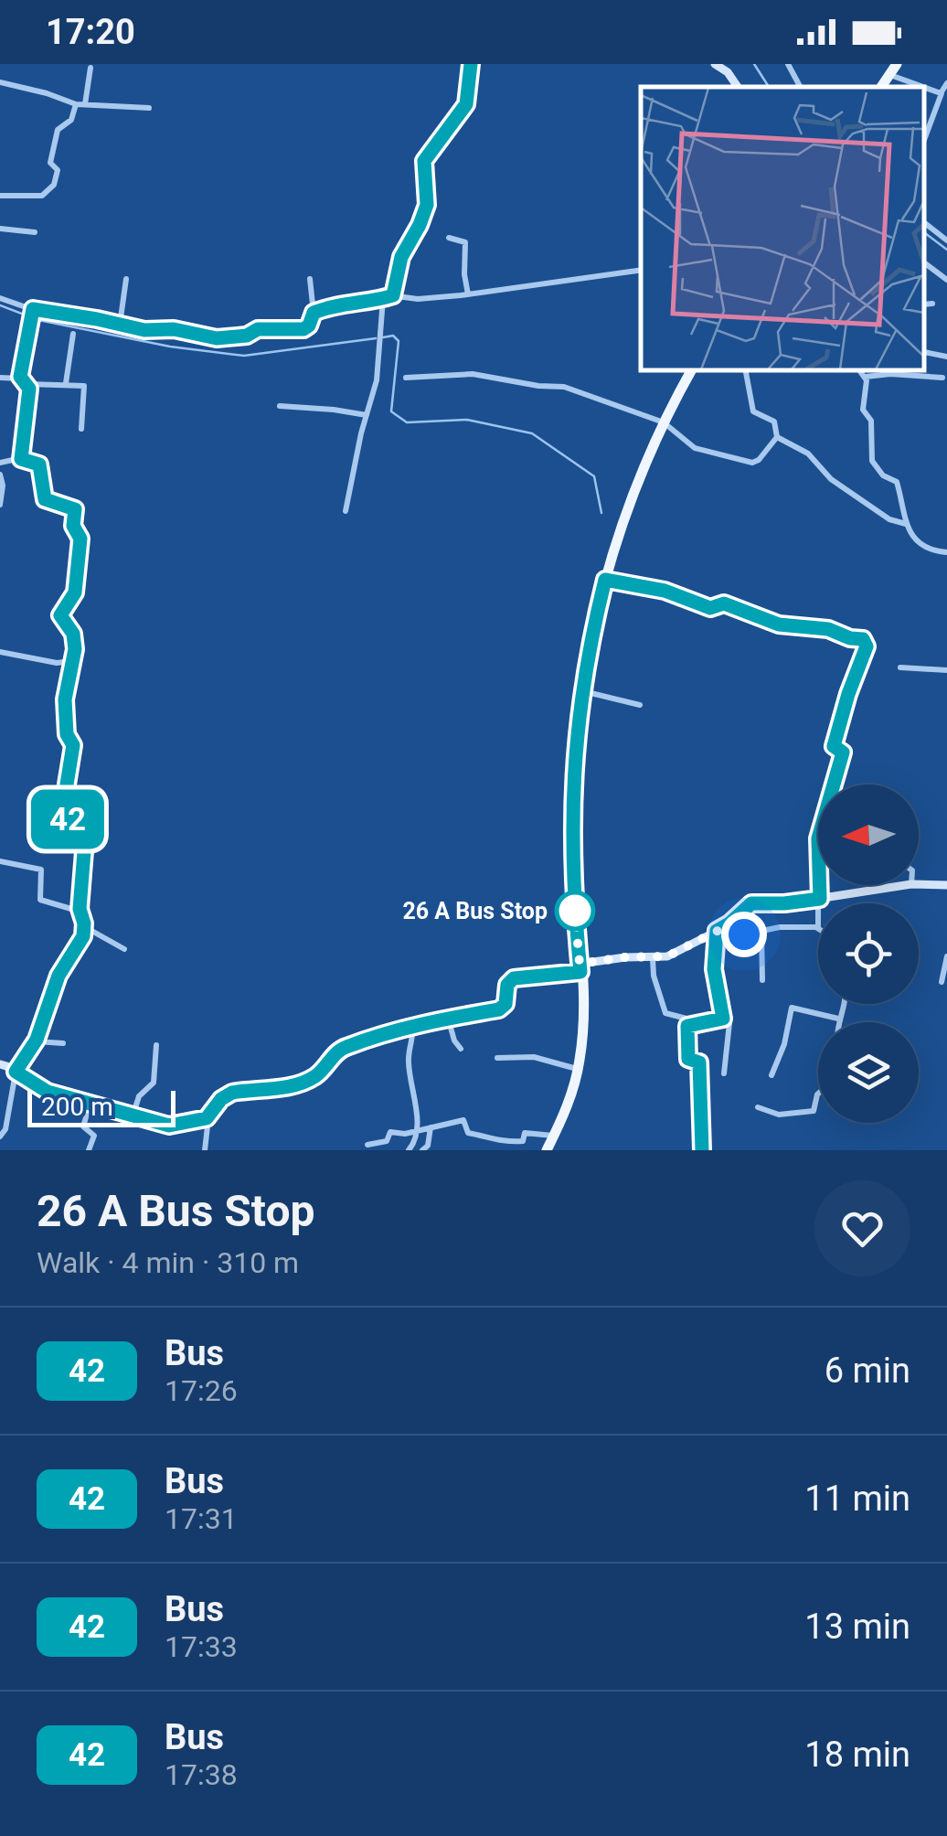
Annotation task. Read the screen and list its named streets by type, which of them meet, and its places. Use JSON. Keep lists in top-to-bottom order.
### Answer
{
  "places": ["26 A Bus Stop"],
  "lines": ["bus line 42"],
  "scale_bar": "200 m",
  "north": "left",
  "page": {
    "status": "17:20",
    "on_map": "42",
    "scale": "200 m",
    "heading": ["26 A Bus Stop", "Walk · 4 min · 310 m"],
    "list": [
      {
        "mark": "42",
        "name": "Bus",
        "note": "17:26",
        "value": "6 min"
      },
      {
        "mark": "42",
        "name": "Bus",
        "note": "17:31",
        "value": "11 min"
      },
      {
        "mark": "42",
        "name": "Bus",
        "note": "17:33",
        "value": "13 min"
      },
      {
        "mark": "42",
        "name": "Bus",
        "note": "17:38",
        "value": "18 min"
      }
    ]
  }
}
